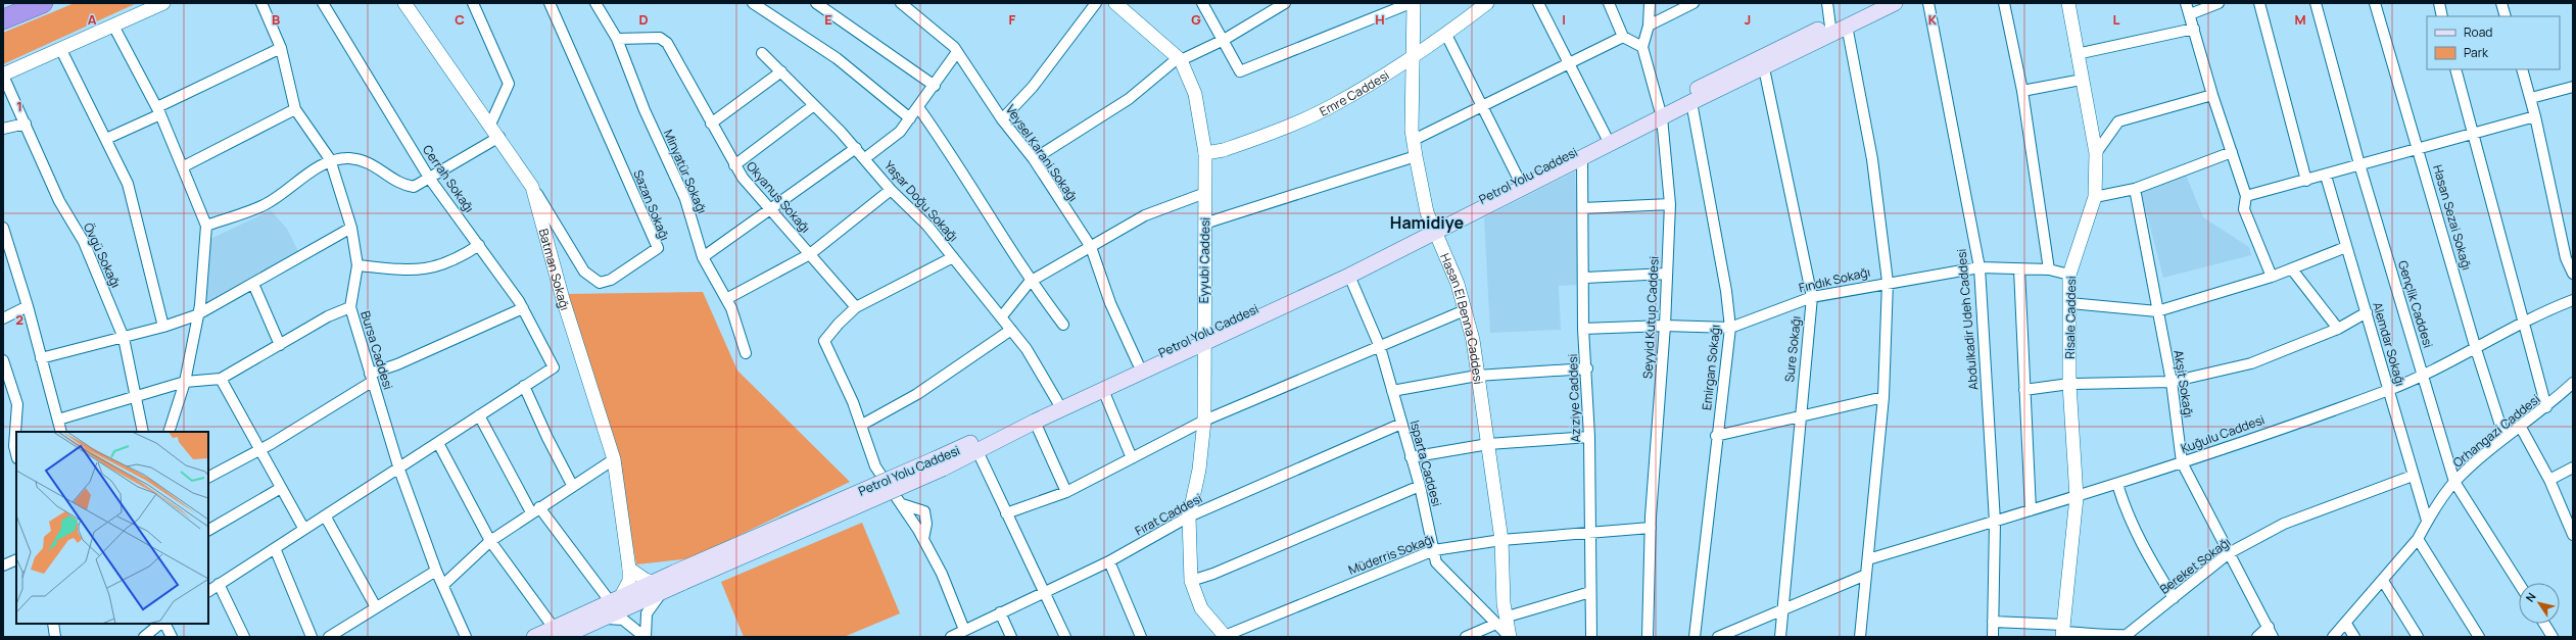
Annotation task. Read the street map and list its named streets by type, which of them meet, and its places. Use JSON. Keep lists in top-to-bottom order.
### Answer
{
  "streets": {
    "main road": ["Petrol Yolu Caddesi"],
    "street": [
      "Emre Caddesi",
      "Veysel Karani Sokağı",
      "Minyatür Sokağı",
      "Cerrah Sokağı",
      "Okyanus Sokağı",
      "Yaşar Doğu Sokağı",
      "Sazan Sokağı",
      "Hasan Sezai Sokağı",
      "Övgü Sokağı",
      "Eyyubi Caddesi",
      "Batman Sokağı",
      "Fındık Sokağı",
      "Gençlik Caddesi",
      "Seyyid Kutup Caddesi",
      "Risale Caddesi",
      "Hasan El Benna Caddesi",
      "Abdulkadir Udeh Caddesi",
      "Alemdar Sokağı",
      "Sure Sokağı",
      "Bursa Caddesi",
      "Emirgan Sokağı",
      "Akşit Sokağı",
      "Aziziye Caddesi",
      "Orhangazi Caddesi",
      "Kuğulu Caddesi",
      "Isparta Caddesi",
      "Fırat Caddesi",
      "Müderris Sokağı",
      "Bereket Sokağı"
    ]
  },
  "crossings": [
    ["Emre Caddesi", "Eyyubi Caddesi"],
    ["Emre Caddesi", "Hasan El Benna Caddesi"],
    ["Veysel Karani Sokağı", "Petrol Yolu Caddesi"],
    ["Minyatür Sokağı", "Okyanus Sokağı"],
    ["Petrol Yolu Caddesi", "Yaşar Doğu Sokağı"],
    ["Petrol Yolu Caddesi", "Eyyubi Caddesi"],
    ["Petrol Yolu Caddesi", "Batman Sokağı"],
    ["Petrol Yolu Caddesi", "Seyyid Kutup Caddesi"],
    ["Petrol Yolu Caddesi", "Hasan El Benna Caddesi"],
    ["Petrol Yolu Caddesi", "Sure Sokağı"],
    ["Petrol Yolu Caddesi", "Emirgan Sokağı"],
    ["Petrol Yolu Caddesi", "Aziziye Caddesi"],
    ["Petrol Yolu Caddesi", "Isparta Caddesi"],
    ["Sazan Sokağı", "Batman Sokağı"],
    ["Hasan Sezai Sokağı", "Orhangazi Caddesi"],
    ["Hasan Sezai Sokağı", "Kuğulu Caddesi"],
    ["Eyyubi Caddesi", "Fırat Caddesi"],
    ["Eyyubi Caddesi", "Müderris Sokağı"],
    ["Fındık Sokağı", "Seyyid Kutup Caddesi"],
    ["Fındık Sokağı", "Risale Caddesi"],
    ["Fındık Sokağı", "Abdulkadir Udeh Caddesi"],
    ["Fındık Sokağı", "Sure Sokağı"],
    ["Fındık Sokağı", "Emirgan Sokağı"],
    ["Fındık Sokağı", "Aziziye Caddesi"],
    ["Gençlik Caddesi", "Orhangazi Caddesi"],
    ["Gençlik Caddesi", "Kuğulu Caddesi"],
    ["Seyyid Kutup Caddesi", "Müderris Sokağı"],
    ["Risale Caddesi", "Kuğulu Caddesi"],
    ["Risale Caddesi", "Bereket Sokağı"],
    ["Hasan El Benna Caddesi", "Isparta Caddesi"],
    ["Hasan El Benna Caddesi", "Müderris Sokağı"],
    ["Abdulkadir Udeh Caddesi", "Kuğulu Caddesi"],
    ["Abdulkadir Udeh Caddesi", "Bereket Sokağı"],
    ["Alemdar Sokağı", "Orhangazi Caddesi"],
    ["Alemdar Sokağı", "Kuğulu Caddesi"],
    ["Alemdar Sokağı", "Bereket Sokağı"],
    ["Akşit Sokağı", "Kuğulu Caddesi"],
    ["Akşit Sokağı", "Bereket Sokağı"],
    ["Aziziye Caddesi", "Müderris Sokağı"],
    ["Isparta Caddesi", "Fırat Caddesi"],
    ["Isparta Caddesi", "Müderris Sokağı"]
  ],
  "districts": ["Hamidiye"],
  "legend": ["Road", "Park"],
  "north": "top left",
  "grid": {
    "columns": [
      "A",
      "B",
      "C",
      "D",
      "E",
      "F",
      "G",
      "H",
      "I",
      "J",
      "K",
      "L",
      "M"
    ],
    "rows": ["1", "2"]
  }
}
